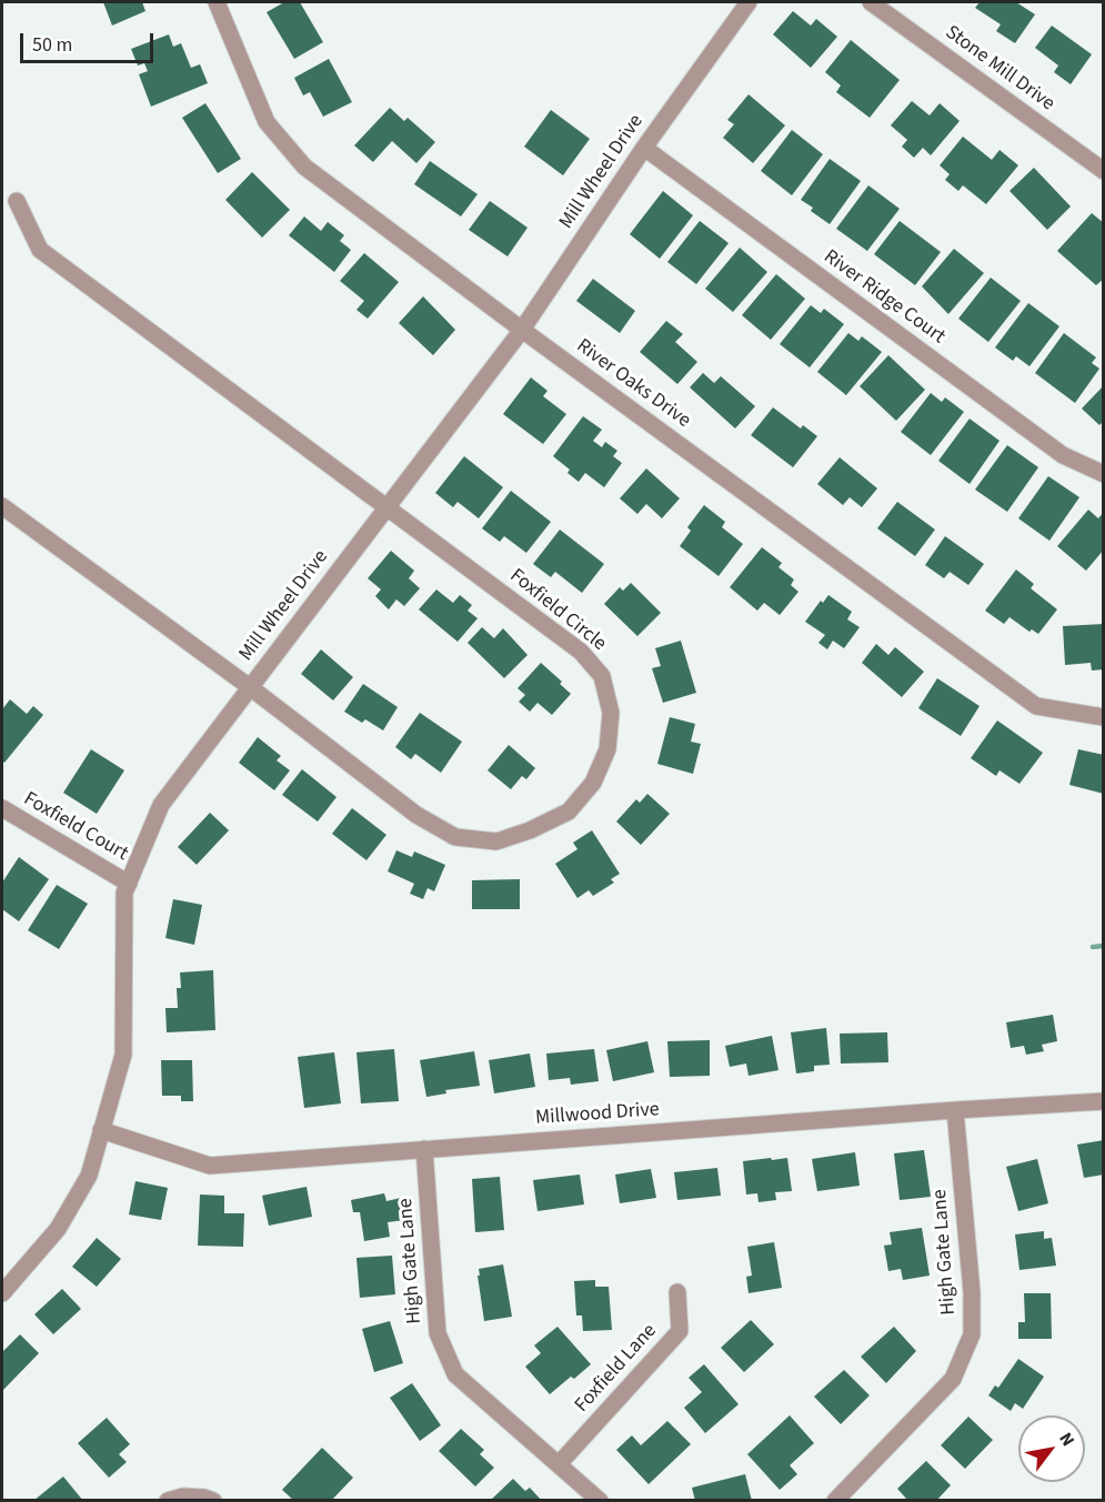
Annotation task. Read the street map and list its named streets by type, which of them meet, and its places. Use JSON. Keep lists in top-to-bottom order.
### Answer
{
  "streets": {
    "street": [
      "Stone Mill Drive",
      "Mill Wheel Drive",
      "River Ridge Court",
      "River Oaks Drive",
      "Foxfield Circle",
      "Foxfield Court",
      "Millwood Drive",
      "High Gate Lane",
      "Foxfield Lane"
    ]
  },
  "crossings": [
    ["Mill Wheel Drive", "River Ridge Court"],
    ["Mill Wheel Drive", "River Oaks Drive"],
    ["Mill Wheel Drive", "Foxfield Circle"],
    ["Mill Wheel Drive", "Foxfield Court"],
    ["Mill Wheel Drive", "Millwood Drive"],
    ["Millwood Drive", "High Gate Lane"],
    ["High Gate Lane", "Foxfield Lane"]
  ],
  "scale_bar": "50 m",
  "north": "top right"
}
